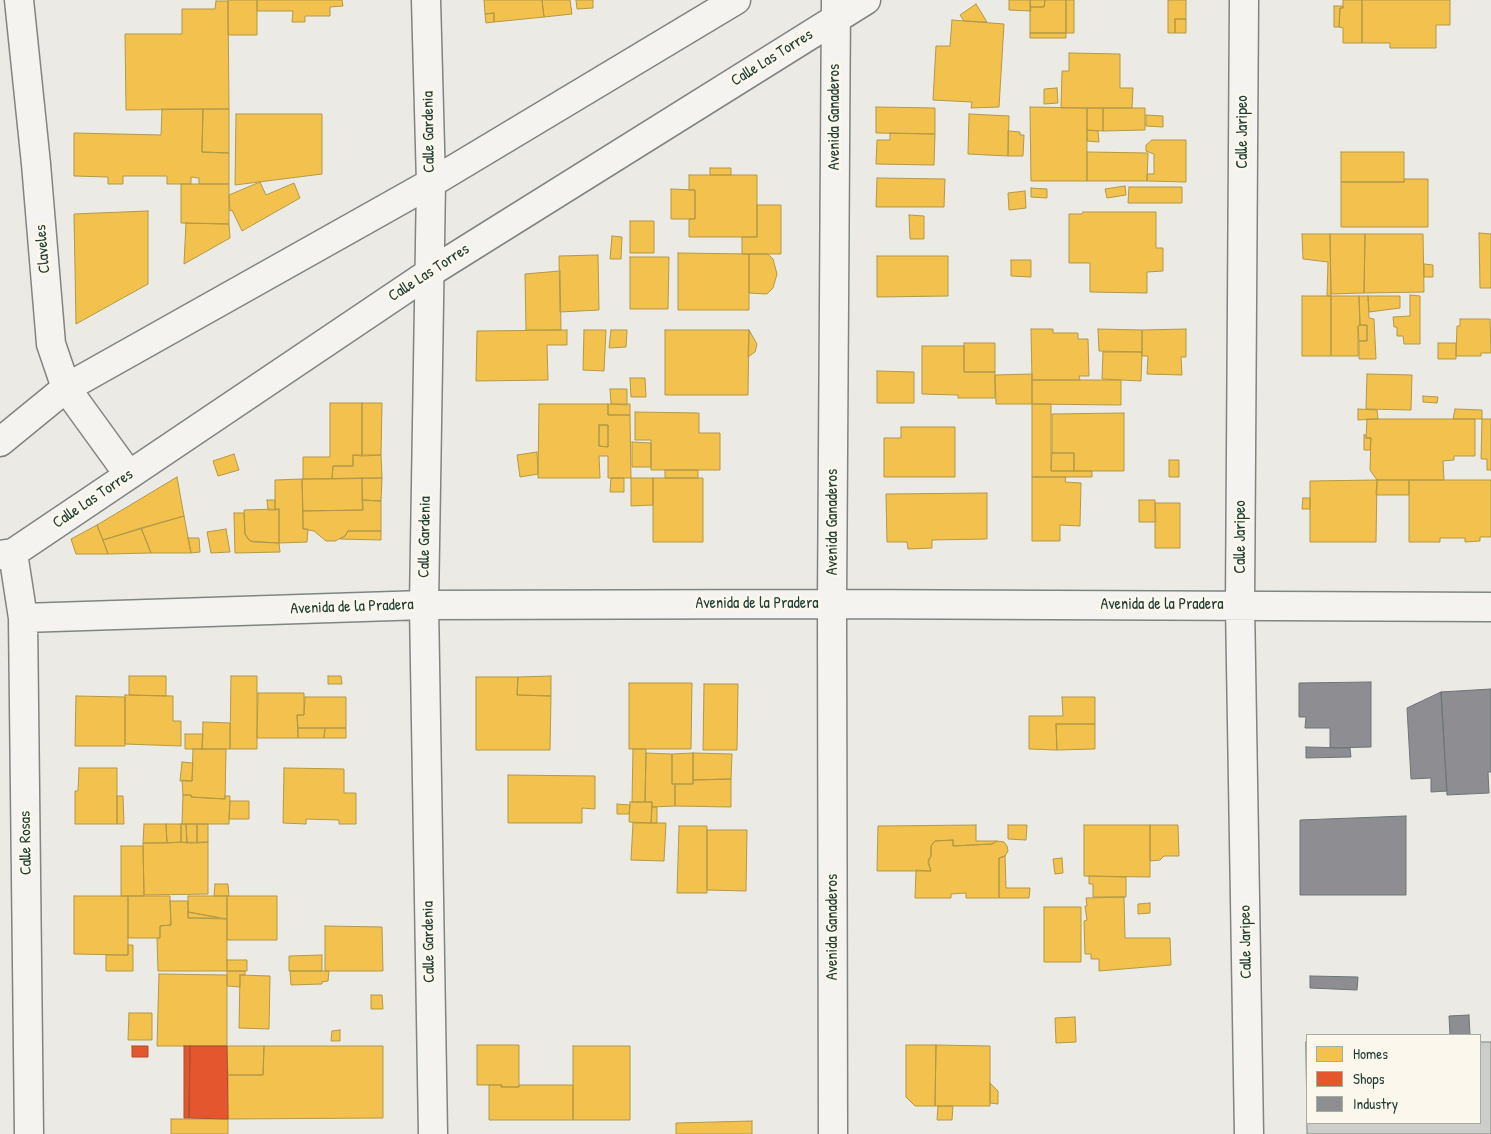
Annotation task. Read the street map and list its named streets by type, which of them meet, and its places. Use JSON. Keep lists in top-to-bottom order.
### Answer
{
  "streets": {
    "street": [
      "Calle Las Torres",
      "Avenida Ganaderos",
      "Calle Gardenia",
      "Calle Jaripeo",
      "Claveles",
      "Avenida de la Pradera",
      "Calle Rosas"
    ]
  },
  "crossings": [
    ["Calle Las Torres", "Avenida Ganaderos"],
    ["Calle Las Torres", "Calle Gardenia"],
    ["Calle Las Torres", "Claveles"],
    ["Calle Las Torres", "Calle Rosas"],
    ["Avenida Ganaderos", "Avenida de la Pradera"],
    ["Calle Gardenia", "Avenida de la Pradera"],
    ["Calle Jaripeo", "Avenida de la Pradera"],
    ["Avenida de la Pradera", "Calle Rosas"]
  ],
  "legend": ["Homes", "Shops", "Industry"]
}
